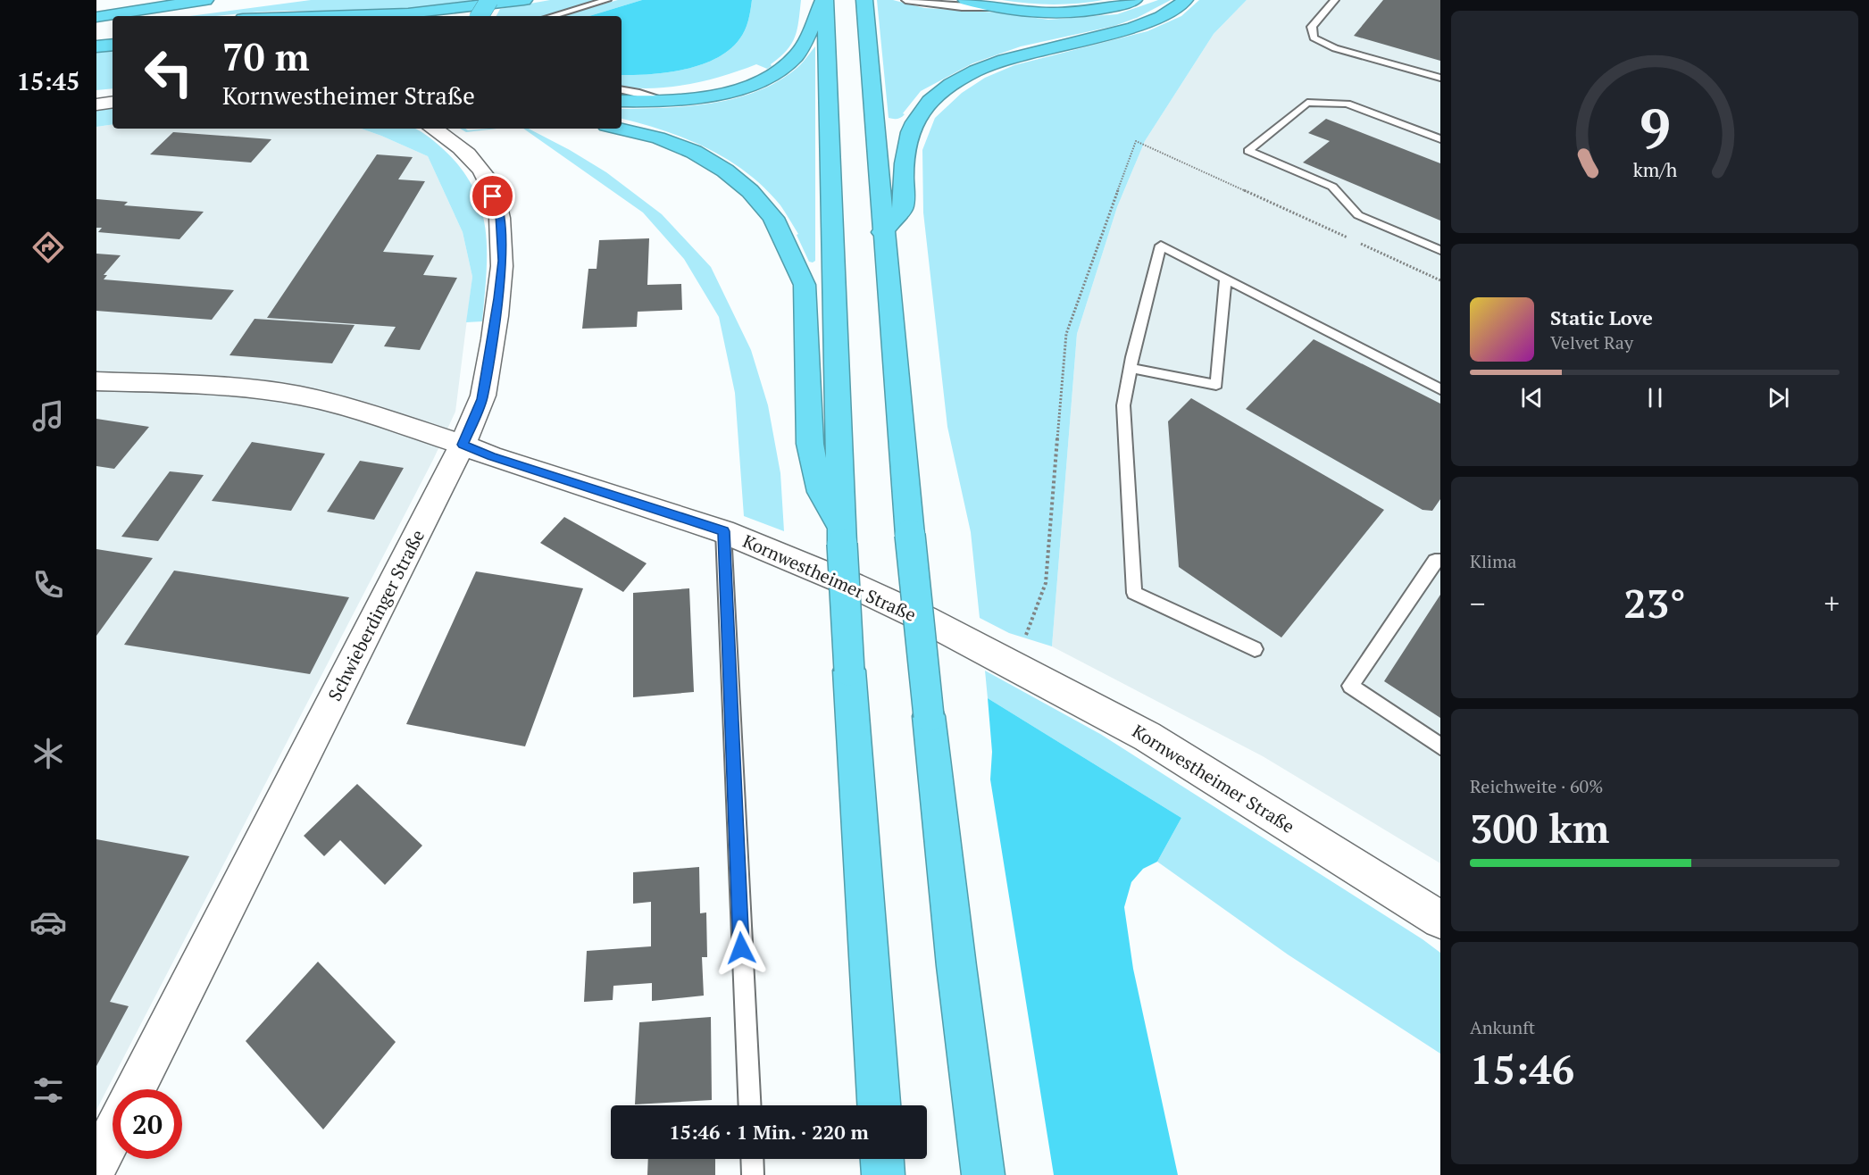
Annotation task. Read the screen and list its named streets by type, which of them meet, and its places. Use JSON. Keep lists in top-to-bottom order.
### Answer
{
  "streets": {
    "street": ["Kornwestheimer Straße", "Schwieberdinger Straße"]
  },
  "crossings": [
    ["Kornwestheimer Straße", "Schwieberdinger Straße"]
  ],
  "page": {
    "tabs": "15:45",
    "turn": ["70 m", "Kornwestheimer Straße"],
    "song": ["Static Love", "Velvet Ray"],
    "tile": [
      "Klima",
      ["Reichweite · 60%", "300 km"],
      ["Ankunft", "15:46"]
    ],
    "heat": ["−", "23°", "+"],
    "limit": "20",
    "trip": "15:46 · 1 Min. · 220 m",
    "gauge": ["9", "km/h"]
  }
}
